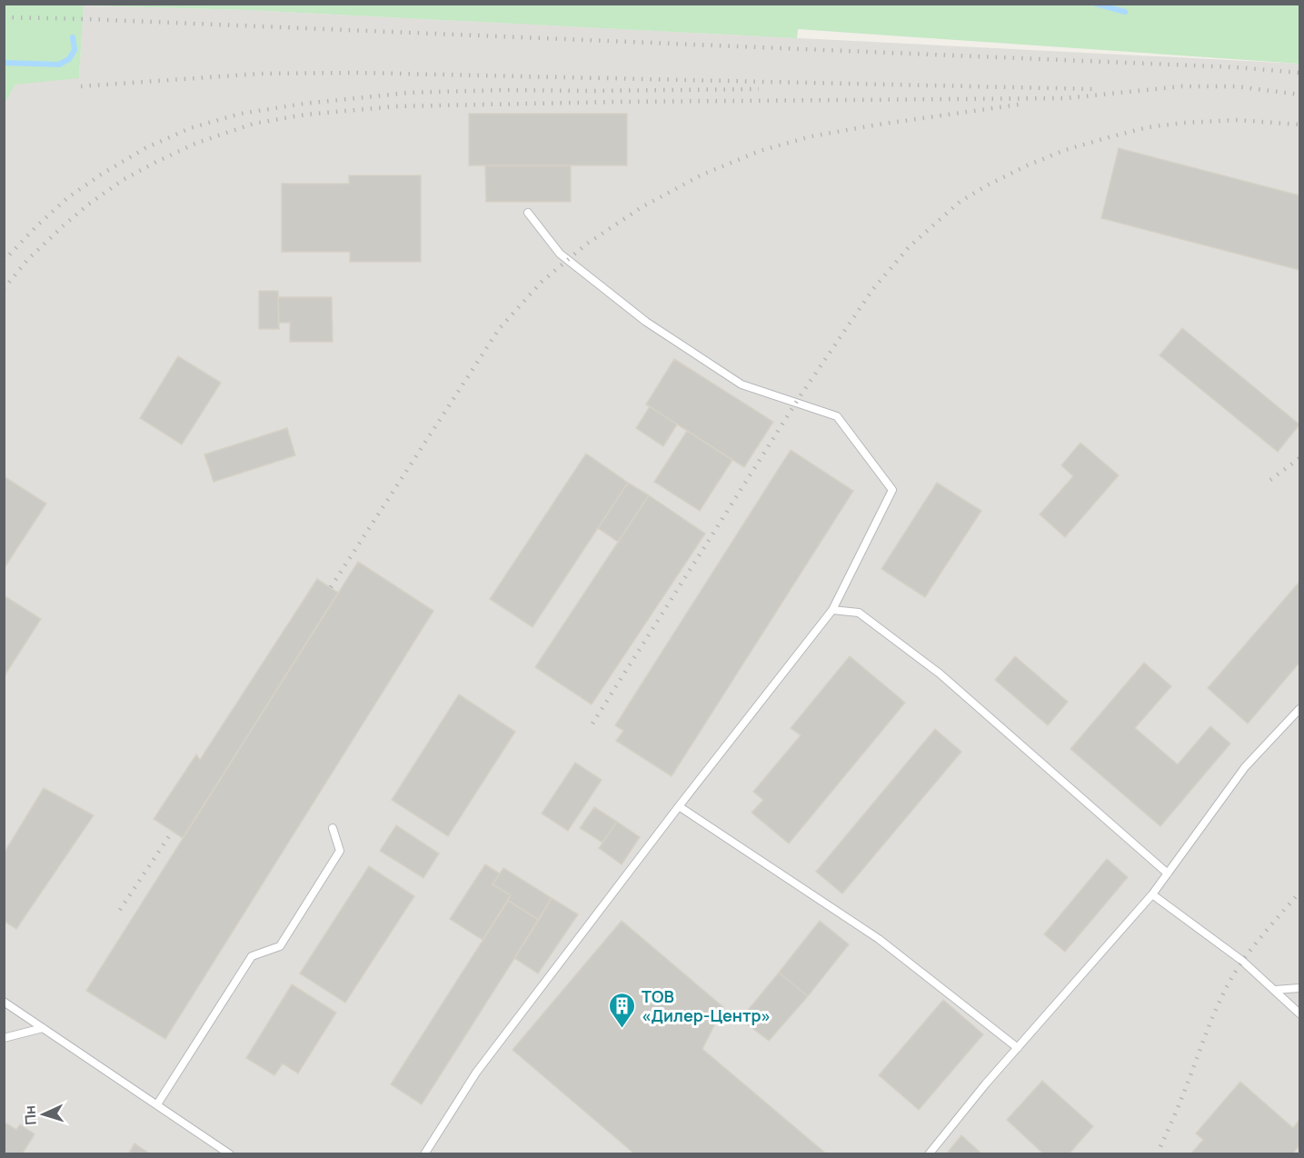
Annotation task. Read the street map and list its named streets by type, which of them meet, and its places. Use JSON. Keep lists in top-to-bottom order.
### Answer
{
  "places": {
    "building": ["ТОВ «Дилер-Центр»"]
  },
  "north": "left"
}
